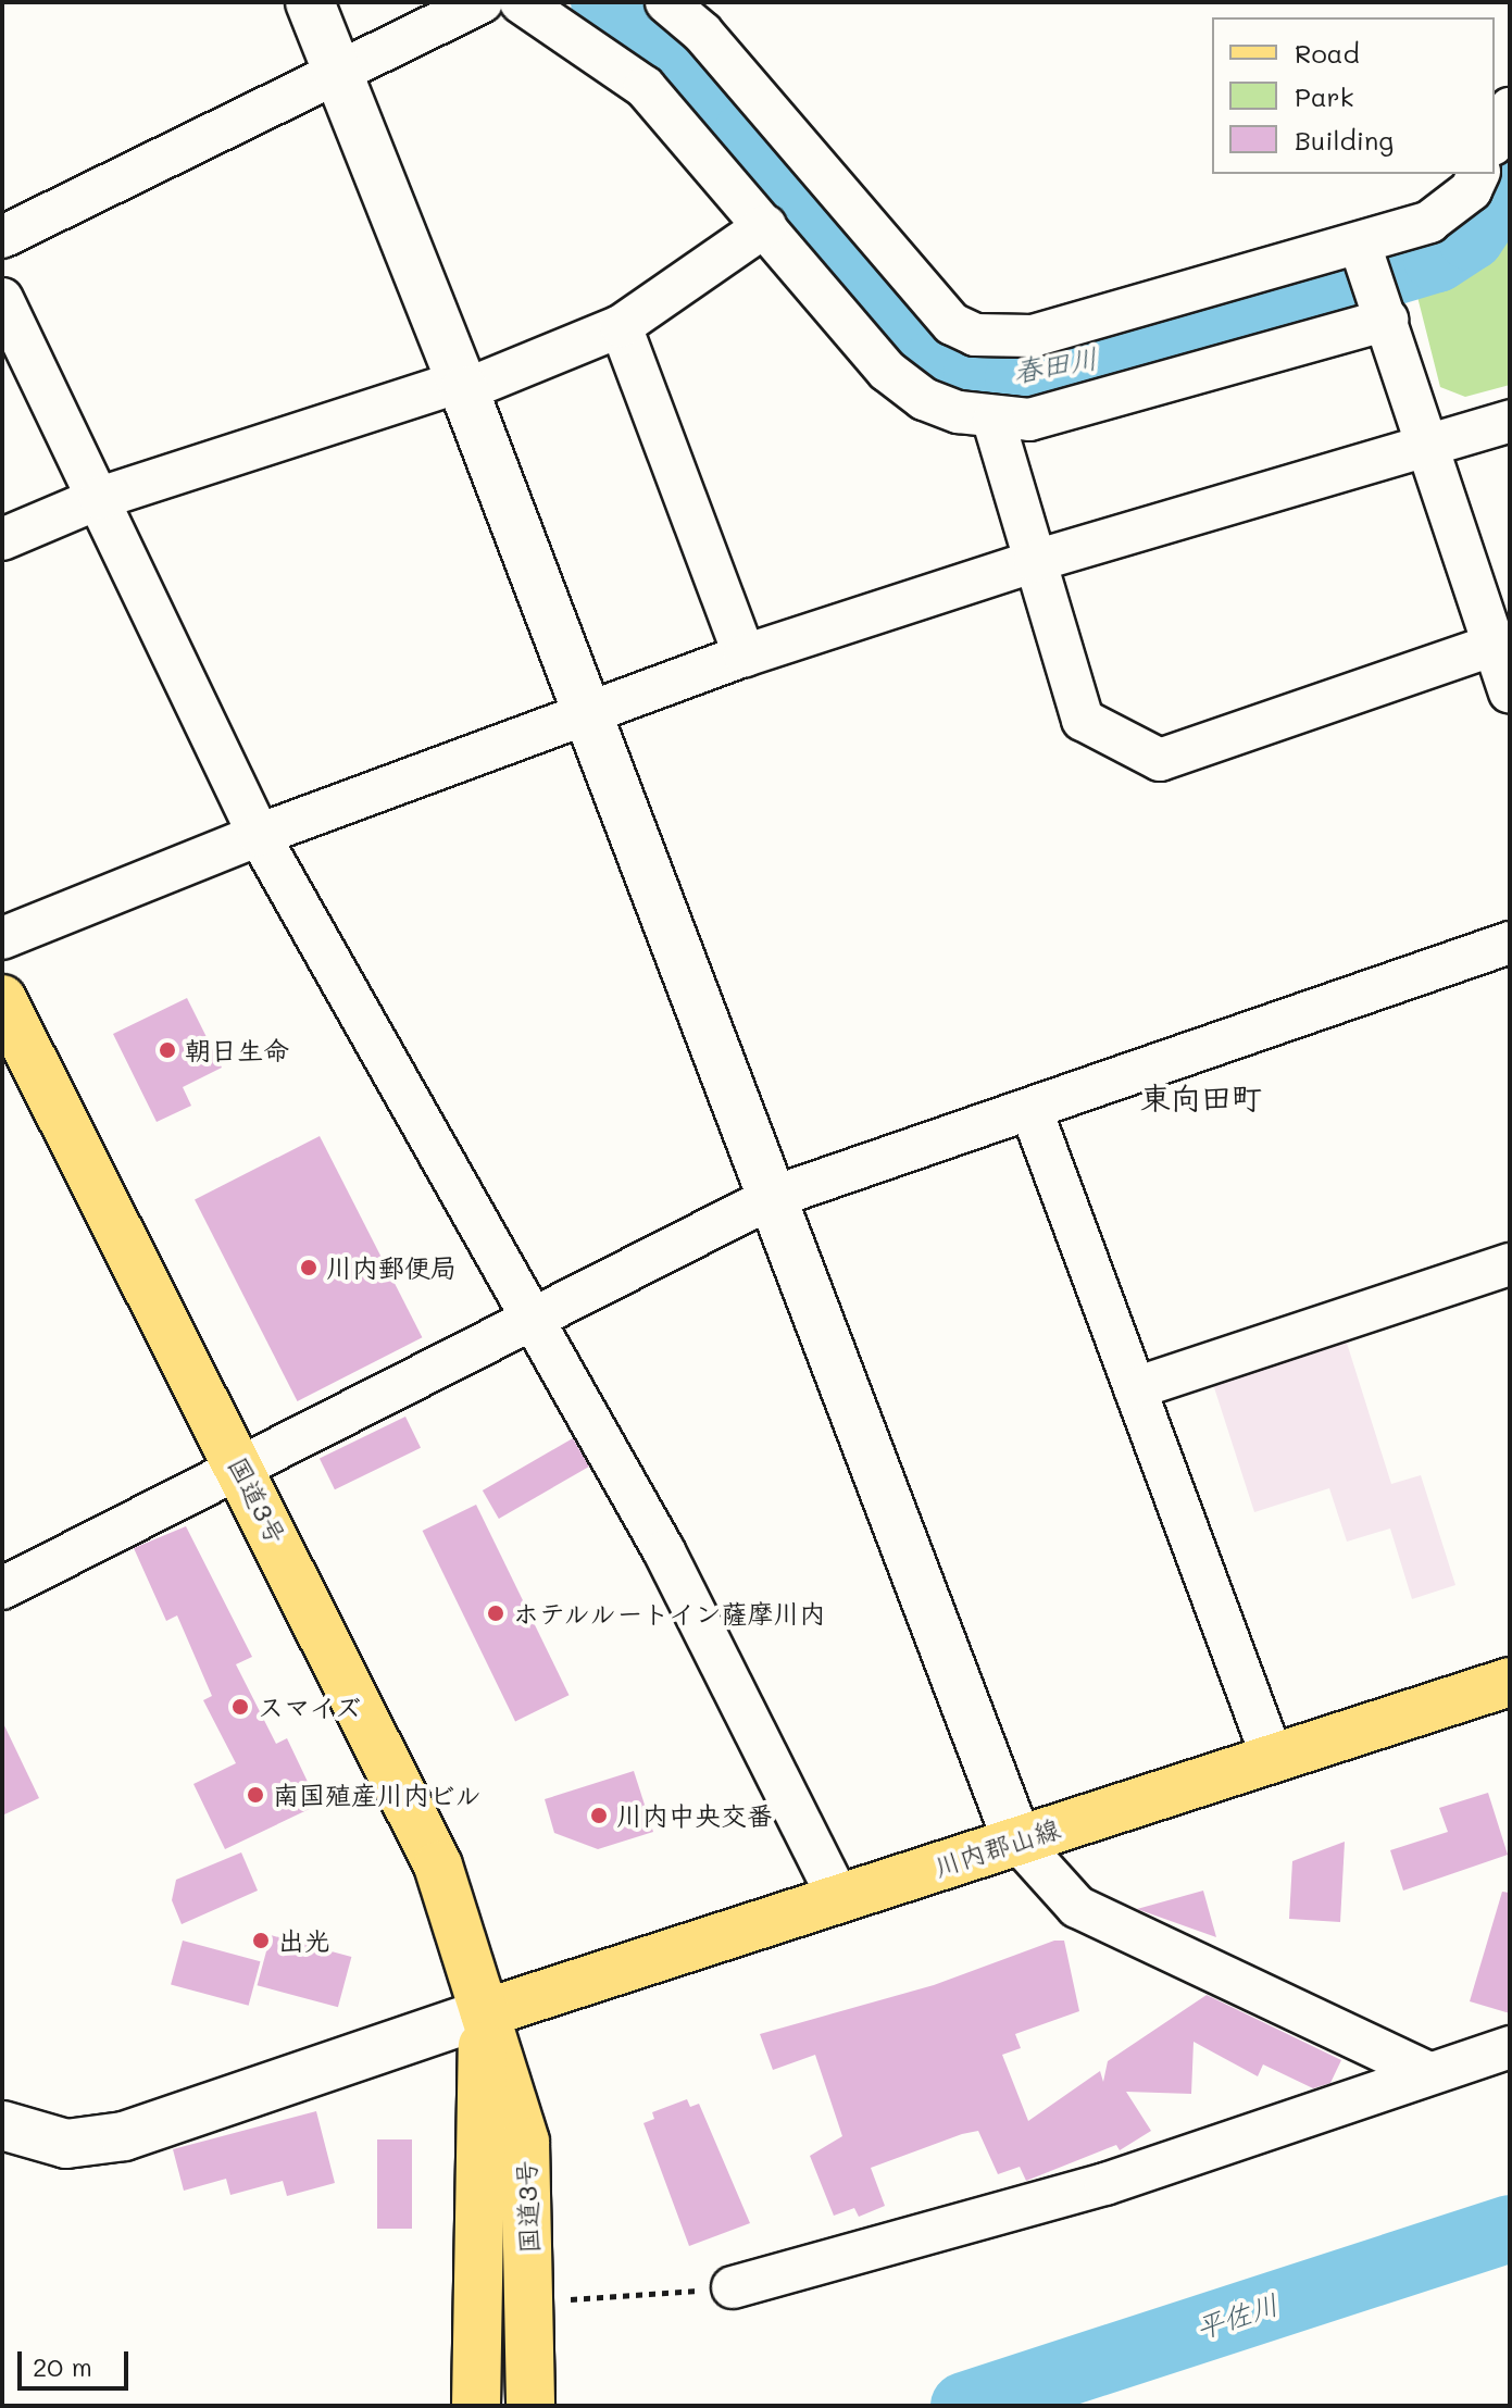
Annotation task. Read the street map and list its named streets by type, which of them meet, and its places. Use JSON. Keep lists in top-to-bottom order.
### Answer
{
  "streets": {
    "main road": ["国道3号", "川内郡山線"]
  },
  "crossings": [
    ["国道3号", "川内郡山線"]
  ],
  "districts": ["東向田町"],
  "water": ["春田川", "平佐川"],
  "places": [
    "朝日生命",
    "川内郵便局",
    "ホテルルートイン薩摩川内",
    "スマイズ",
    "南国殖産川内ビル",
    "川内中央交番",
    "出光"
  ],
  "legend": ["Road", "Park", "Building"],
  "scale_bar": "20 m"
}
